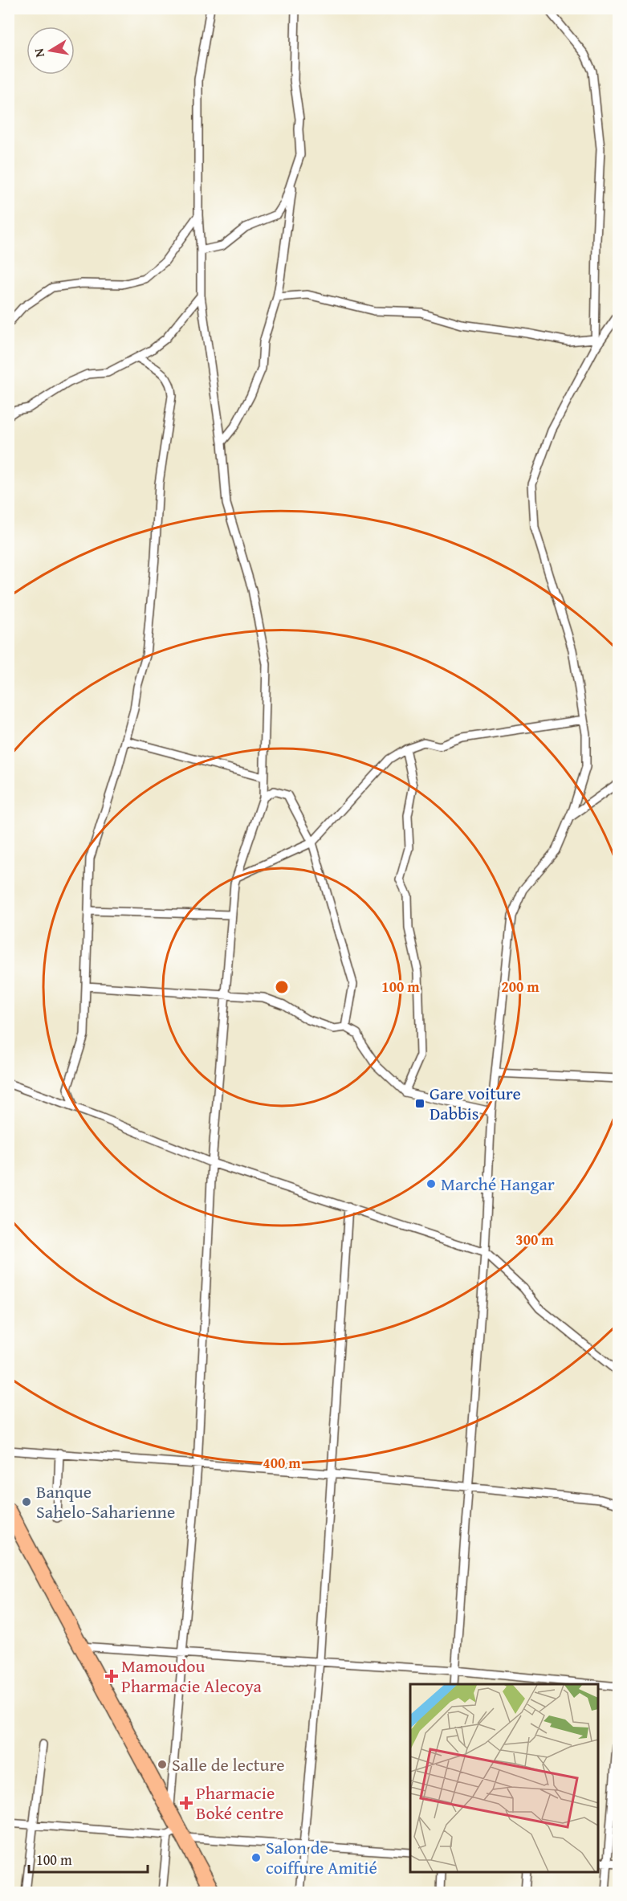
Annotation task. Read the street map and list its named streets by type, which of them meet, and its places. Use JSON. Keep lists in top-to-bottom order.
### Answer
{
  "places": {
    "transit": ["Gare voiture Dabbis"],
    "other": [
      "Marché Hangar",
      "Banque Sahelo-Saharienne",
      "Salle de lecture",
      "Salon de coiffure Amitié"
    ],
    "health": ["Mamoudou Pharmacie Alecoya", "Pharmacie Boké centre"]
  },
  "scale_bar": "100 m",
  "north": "left",
  "rings": [
    "100 m",
    "200 m",
    "300 m",
    "400 m"
  ]
}
